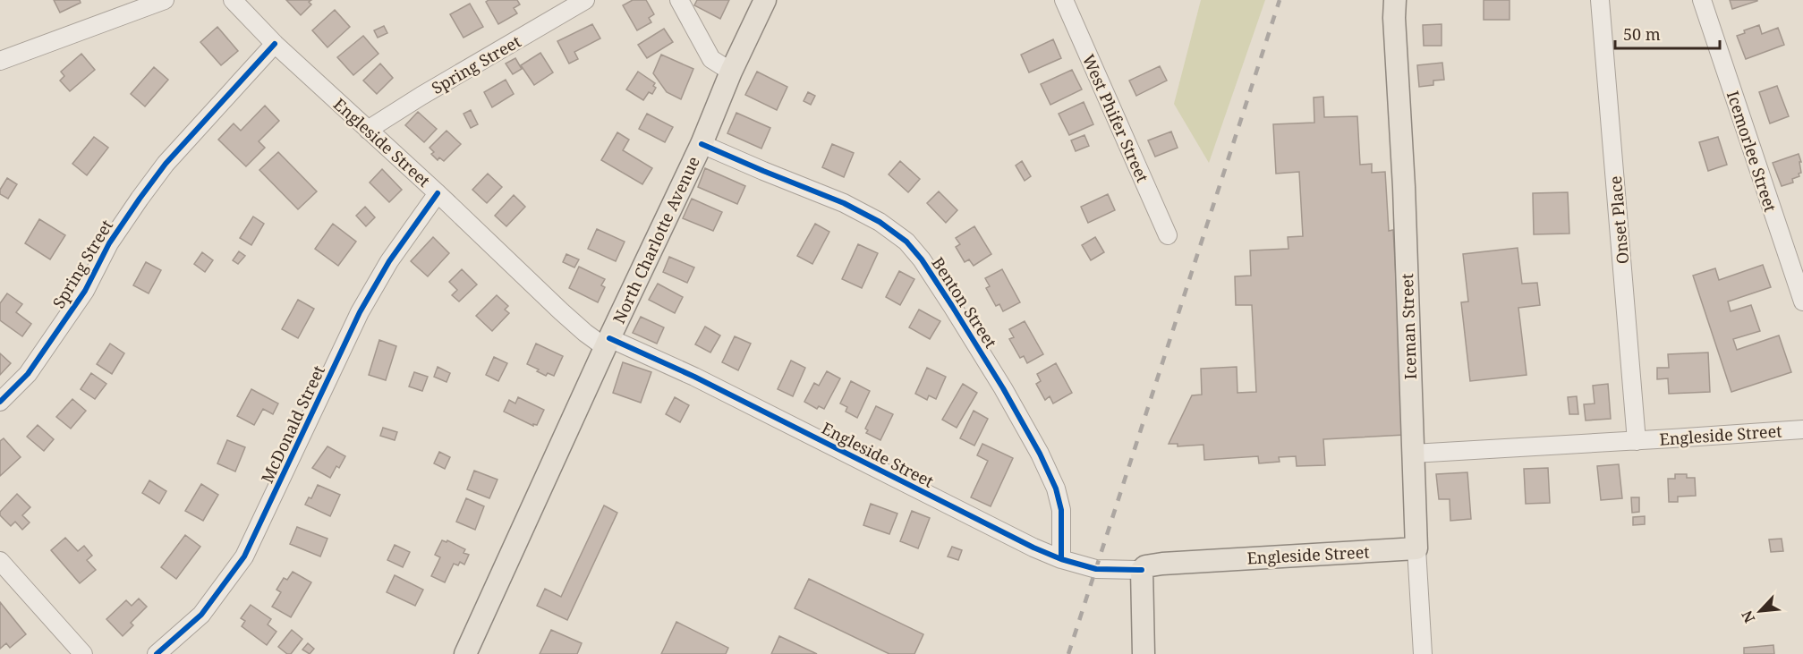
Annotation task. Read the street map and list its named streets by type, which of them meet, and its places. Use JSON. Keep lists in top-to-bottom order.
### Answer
{
  "streets": {
    "main road": ["Engleside Street", "North Charlotte Avenue", "Iceman Street"],
    "street": [
      "Spring Street",
      "West Phifer Street",
      "Icemorlee Street",
      "Onset Place",
      "Benton Street",
      "McDonald Street"
    ]
  },
  "crossings": [
    ["Spring Street", "Engleside Street"],
    ["Engleside Street", "Onset Place"],
    ["Engleside Street", "North Charlotte Avenue"],
    ["Engleside Street", "Benton Street"],
    ["Engleside Street", "Iceman Street"],
    ["Engleside Street", "McDonald Street"],
    ["North Charlotte Avenue", "Benton Street"]
  ],
  "scale_bar": "50 m",
  "north": "bottom left"
}
